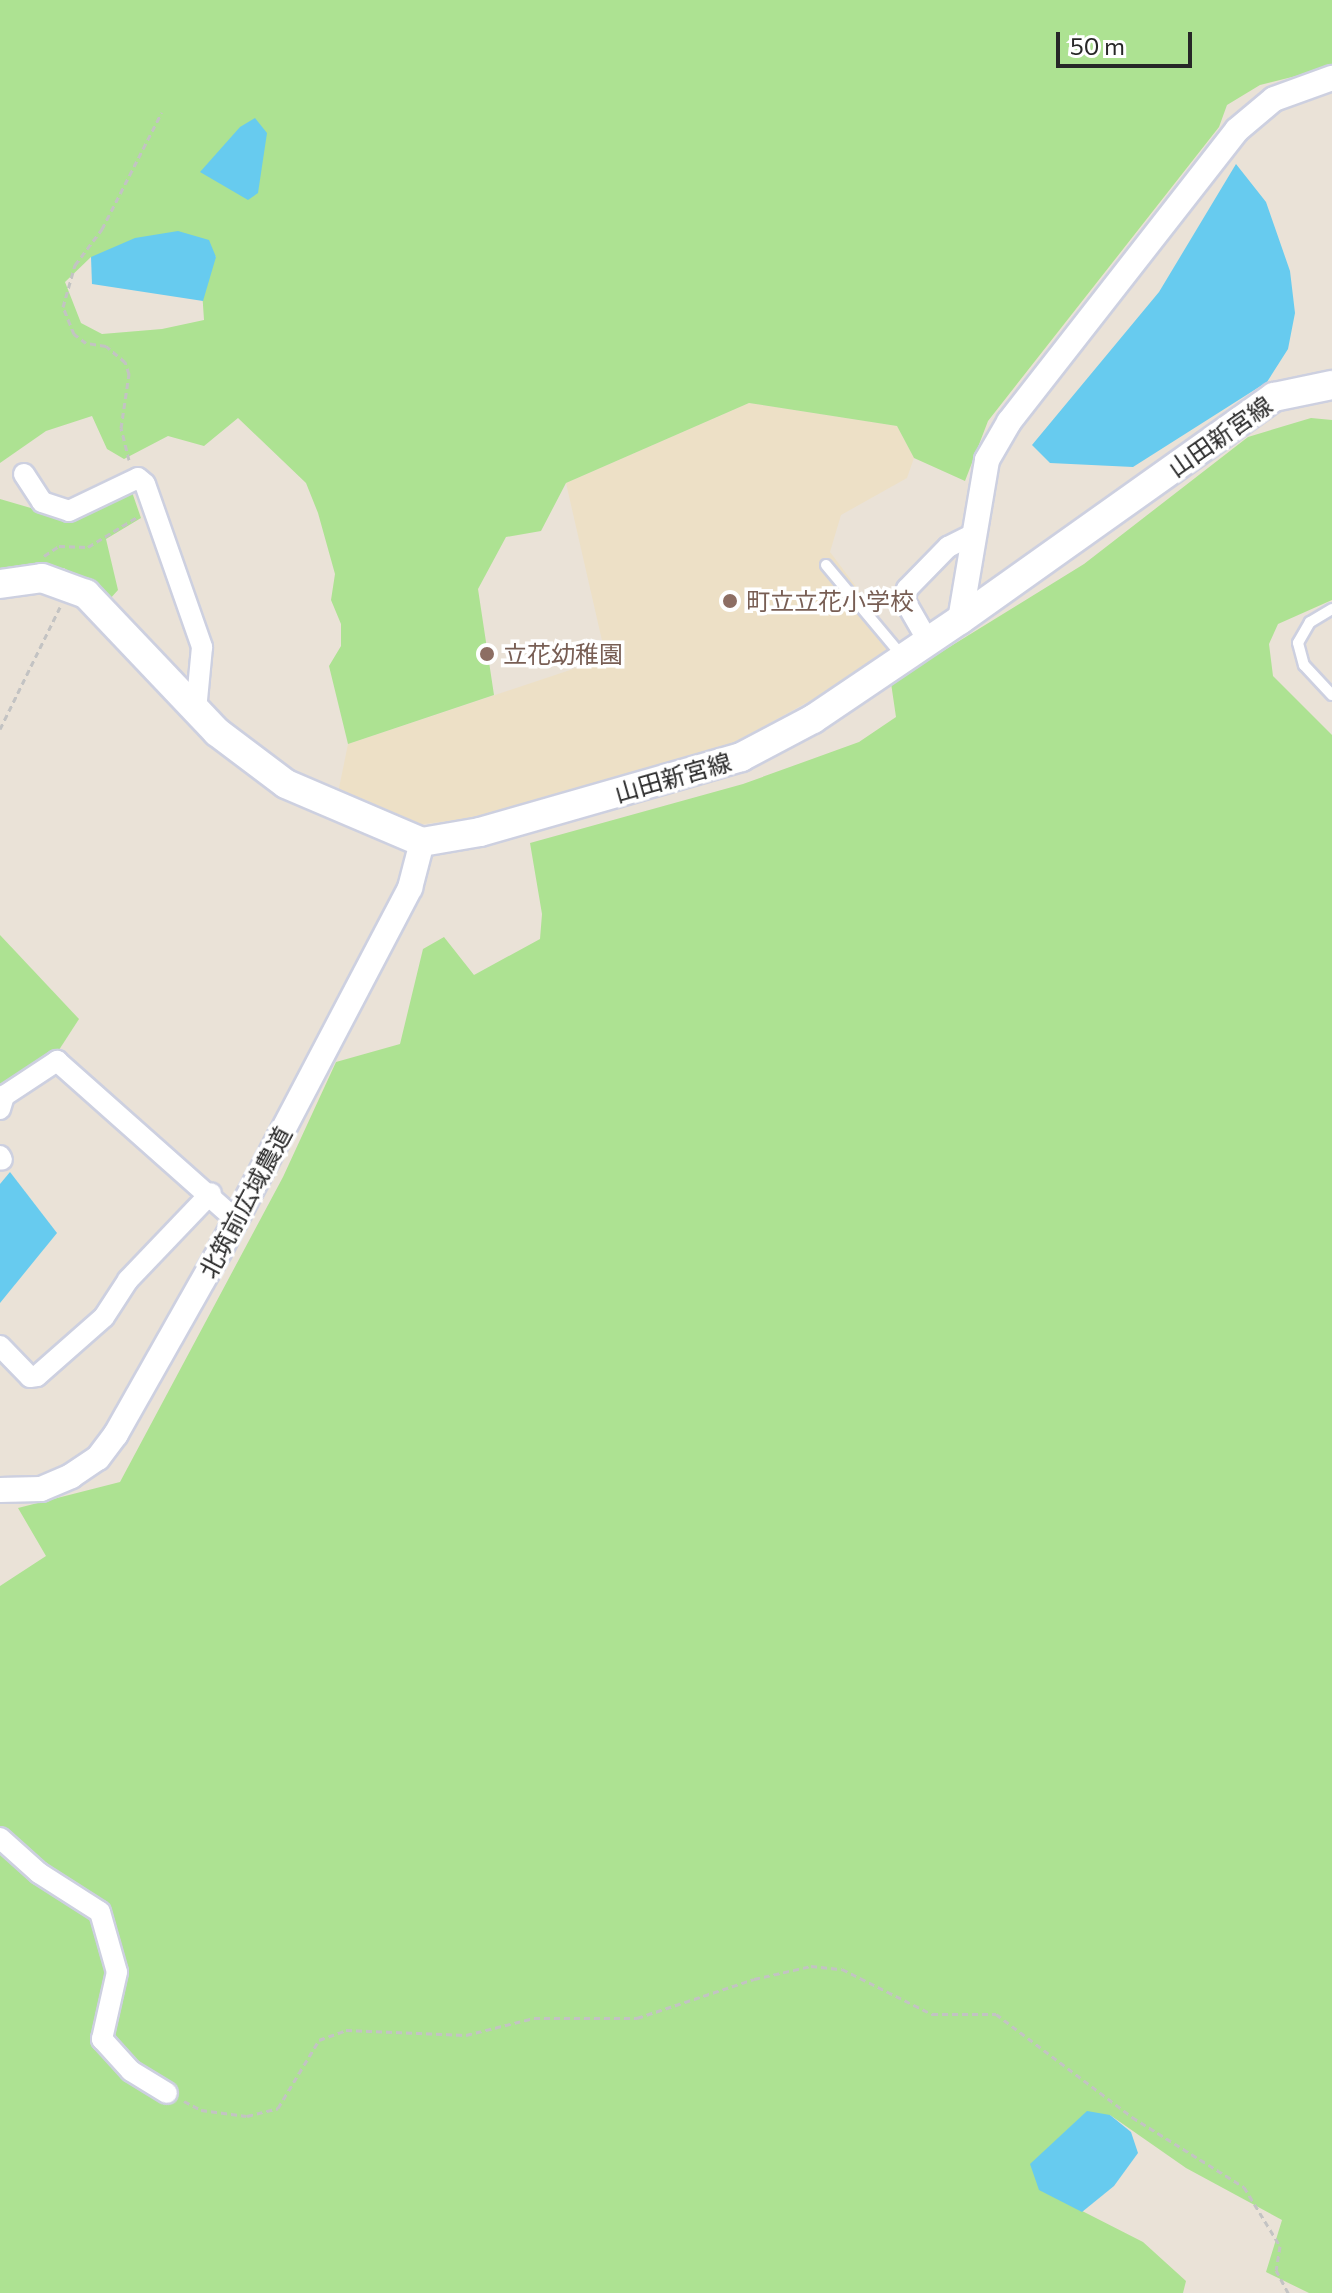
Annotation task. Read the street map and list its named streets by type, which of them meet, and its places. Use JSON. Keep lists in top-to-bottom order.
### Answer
{
  "streets": {
    "main road": ["山田新宮線"],
    "street": ["北筑前広域農道"]
  },
  "crossings": [
    ["山田新宮線", "北筑前広域農道"]
  ],
  "places": ["町立立花小学校", "立花幼稚園"],
  "scale_bar": "50 m"
}
